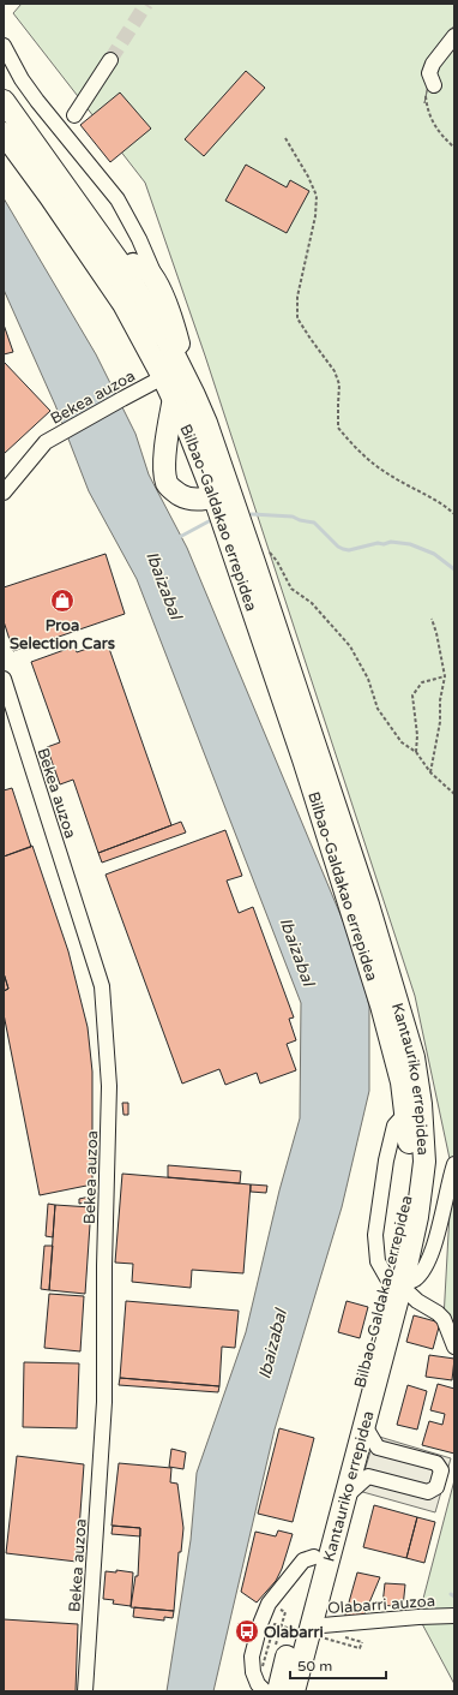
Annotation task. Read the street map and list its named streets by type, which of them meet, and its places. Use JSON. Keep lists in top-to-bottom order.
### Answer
{
  "streets": {
    "highway": ["Bilbao-Galdakao errepidea", "Kantauriko errepidea"],
    "street": ["Bekea auzoa", "Olabarri auzoa"]
  },
  "crossings": [
    ["Bekea auzoa", "Bilbao-Galdakao errepidea"],
    ["Bilbao-Galdakao errepidea", "Kantauriko errepidea"],
    ["Kantauriko errepidea", "Olabarri auzoa"]
  ],
  "water": ["Ibaizabal"],
  "places": {
    "shop": ["Proa Selection Cars"],
    "bus stop": ["Olabarri"]
  },
  "scale_bar": "50 m"
}
